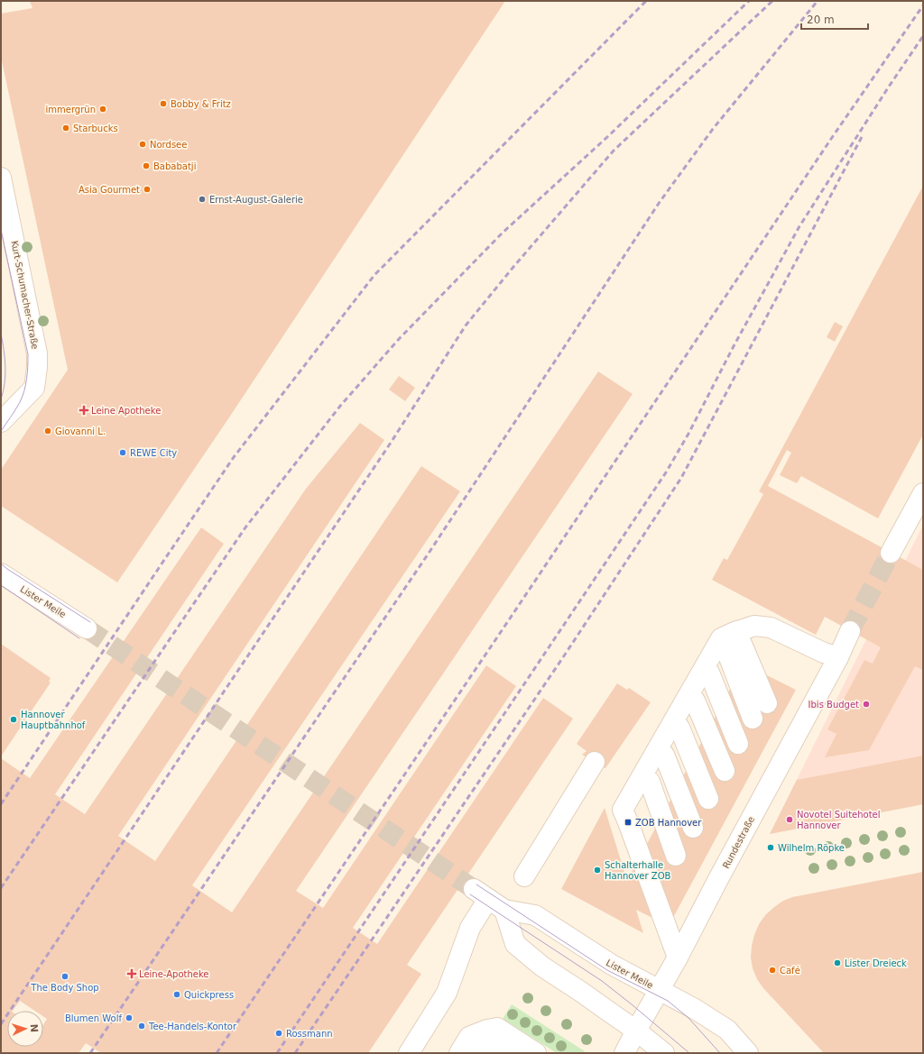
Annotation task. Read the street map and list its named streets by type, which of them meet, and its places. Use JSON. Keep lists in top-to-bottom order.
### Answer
{
  "streets": {
    "street": ["Kurt-Schumacher-Straße", "Lister Meile", "Rundestraße"]
  },
  "crossings": [
    ["Lister Meile", "Rundestraße"]
  ],
  "places": {
    "other": [
      "Bobby & Fritz",
      "immergrün",
      "Starbucks",
      "Nordsee",
      "Bababatji",
      "Asia Gourmet",
      "Ernst-August-Galerie",
      "Giovanni L.",
      "REWE City",
      "Ibis Budget",
      "Hannover Hauptbahnhof",
      "Novotel Suitehotel Hannover",
      "Wilhelm Röpke",
      "Schalterhalle Hannover ZOB",
      "Lister Dreieck",
      "Café",
      "The Body Shop",
      "Quickpress",
      "Blumen Wolf",
      "Tee-Handels-Kontor",
      "Rossmann"
    ],
    "health": ["Leine Apotheke", "Leine-Apotheke"],
    "transit": ["ZOB Hannover"]
  },
  "scale_bar": "20 m",
  "north": "right"
}
